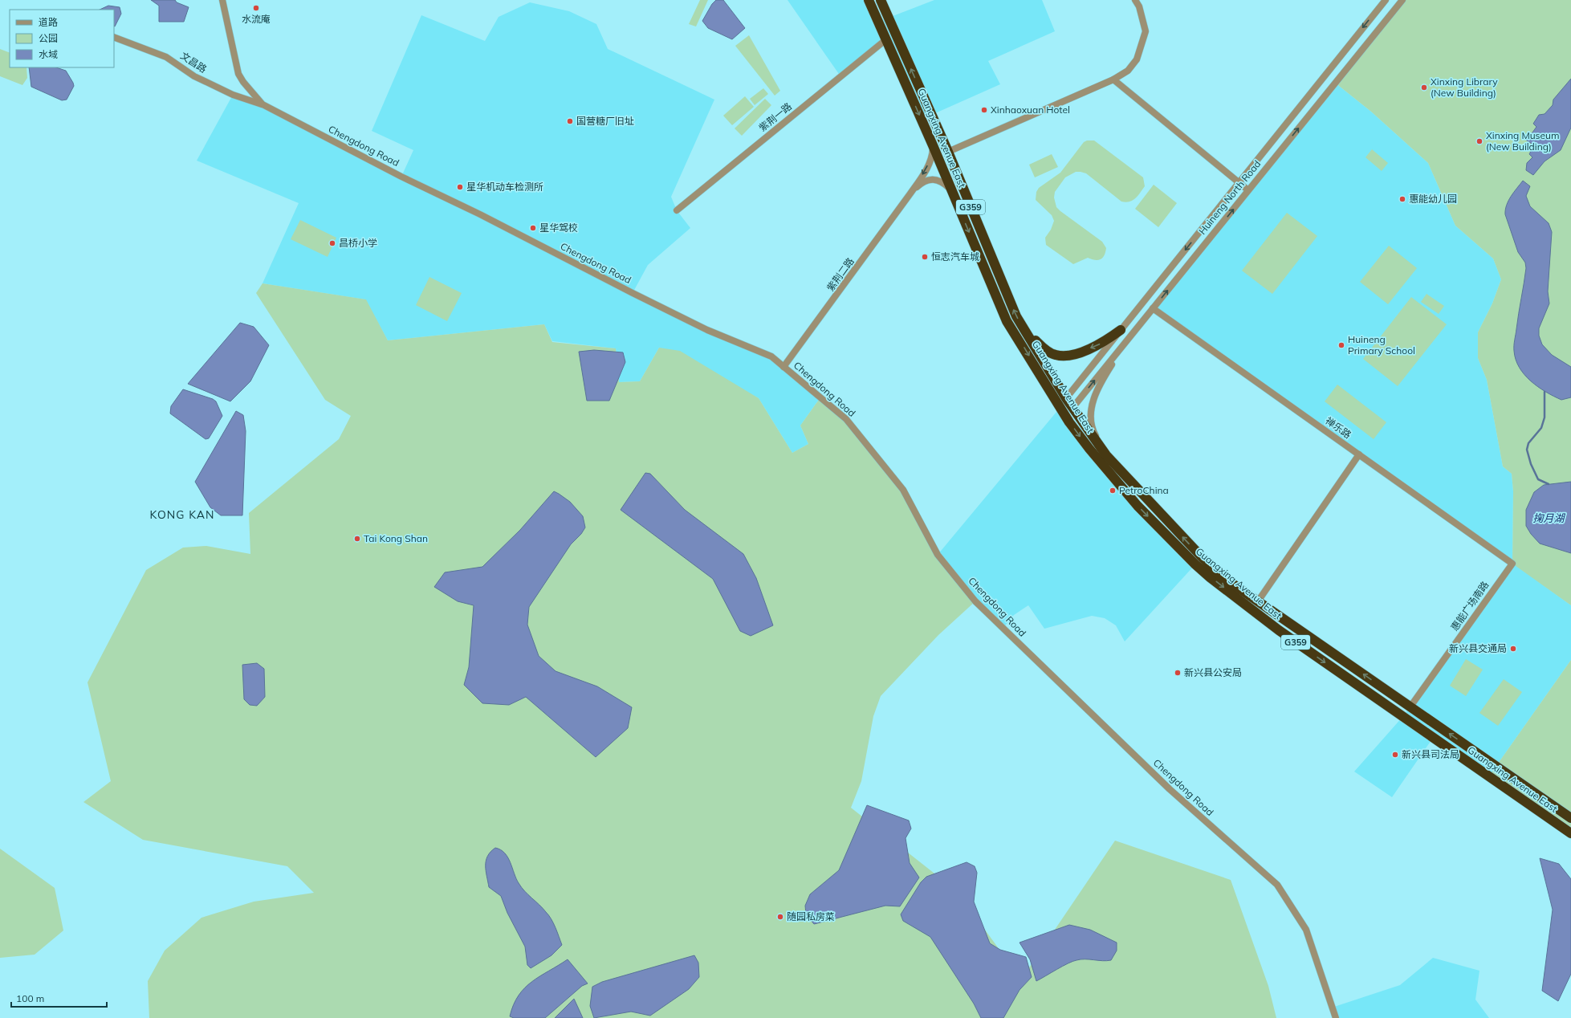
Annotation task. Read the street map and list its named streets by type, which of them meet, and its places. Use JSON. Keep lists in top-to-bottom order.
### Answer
{
  "streets": {
    "highway": ["Guangxing Avenue East", "G359"],
    "street": [
      "文昌路",
      "紫荆一路",
      "Chengdong Road",
      "Huineng North Road",
      "紫荆二路",
      "禅乐路",
      "惠能广场南路"
    ]
  },
  "crossings": [
    ["文昌路", "Chengdong Road"],
    ["紫荆一路", "Guangxing Avenue East"],
    ["Guangxing Avenue East", "Huineng North Road"],
    ["Guangxing Avenue East", "紫荆二路"],
    ["Guangxing Avenue East", "惠能广场南路"],
    ["Chengdong Road", "紫荆二路"],
    ["Huineng North Road", "禅乐路"],
    ["禅乐路", "惠能广场南路"]
  ],
  "districts": ["KONG KAN"],
  "water": ["掬月湖"],
  "places": [
    "水流庵",
    "Xinxing Library (New Building)",
    "Xinhaoxuan Hotel",
    "国营糖厂旧址",
    "Xinxing Museum (New Building)",
    "星华机动车检测所",
    "惠能幼儿园",
    "星华驾校",
    "昌桥小学",
    "恒志汽车城",
    "Huineng Primary School",
    "PetroChina",
    "Tai Kong Shan",
    "新兴县交通局",
    "新兴县公安局",
    "新兴县司法局",
    "随园私房菜"
  ],
  "legend": ["道路", "公园", "水域"],
  "scale_bar": "100 m"
}
